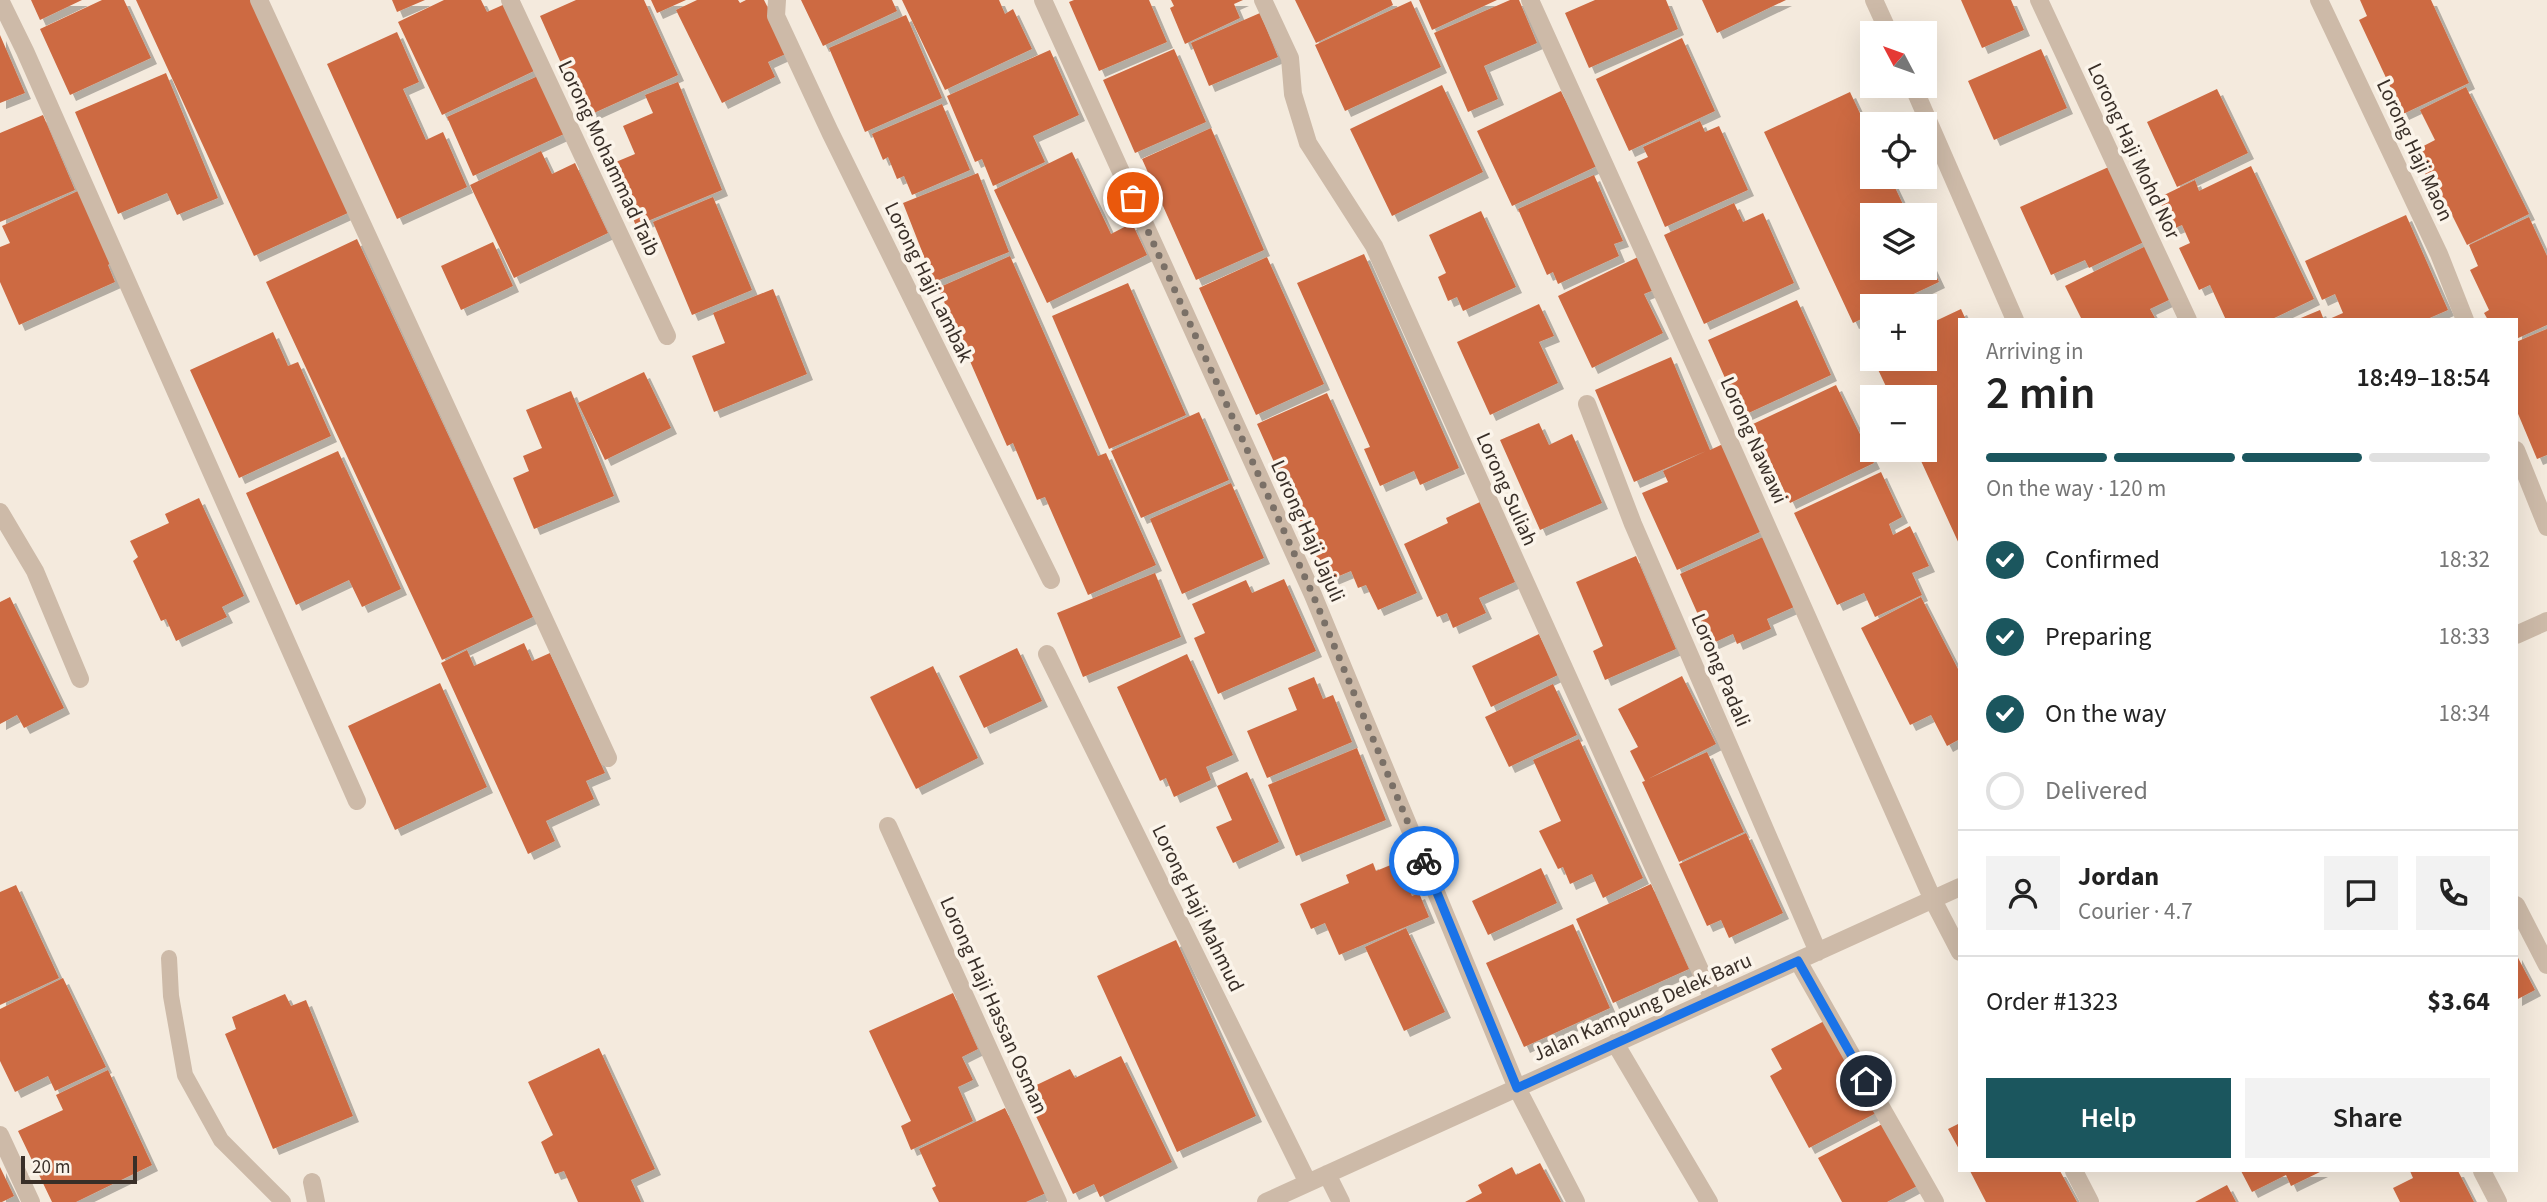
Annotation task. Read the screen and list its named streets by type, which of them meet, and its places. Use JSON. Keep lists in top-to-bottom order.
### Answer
{
  "streets": {
    "street": [
      "Lorong Haji Maon",
      "Lorong Haji Mohd Nor",
      "Lorong Mohammad Taib",
      "Lorong Haji Lambak",
      "Lorong Nawawi",
      "Lorong Suliah",
      "Lorong Haji Jajuli",
      "Lorong Padali",
      "Lorong Haji Mahmud",
      "Lorong Haji Hassan Osman",
      "Jalan Kampung Delek Baru"
    ]
  },
  "crossings": [
    ["Lorong Nawawi", "Jalan Kampung Delek Baru"],
    ["Lorong Suliah", "Jalan Kampung Delek Baru"],
    ["Lorong Haji Jajuli", "Jalan Kampung Delek Baru"],
    ["Lorong Padali", "Jalan Kampung Delek Baru"],
    ["Lorong Haji Mahmud", "Jalan Kampung Delek Baru"]
  ],
  "scale_bar": "20 m",
  "north": "top left",
  "page": {
    "map_buttons": ["+", "−"],
    "heading": ["2 min", "Arriving in", "18:49–18:54"],
    "panel": [
      "Jordan",
      "Courier · 4.7",
      "Order #1323",
      "$3.64"
    ],
    "bar": "On the way · 120 m",
    "list": [
      ["Confirmed", "18:32"],
      ["Preparing", "18:33"],
      ["On the way", "18:34"],
      "Delivered"
    ],
    "buttons": ["Help", "Share"],
    "scale": "20 m"
  }
}
